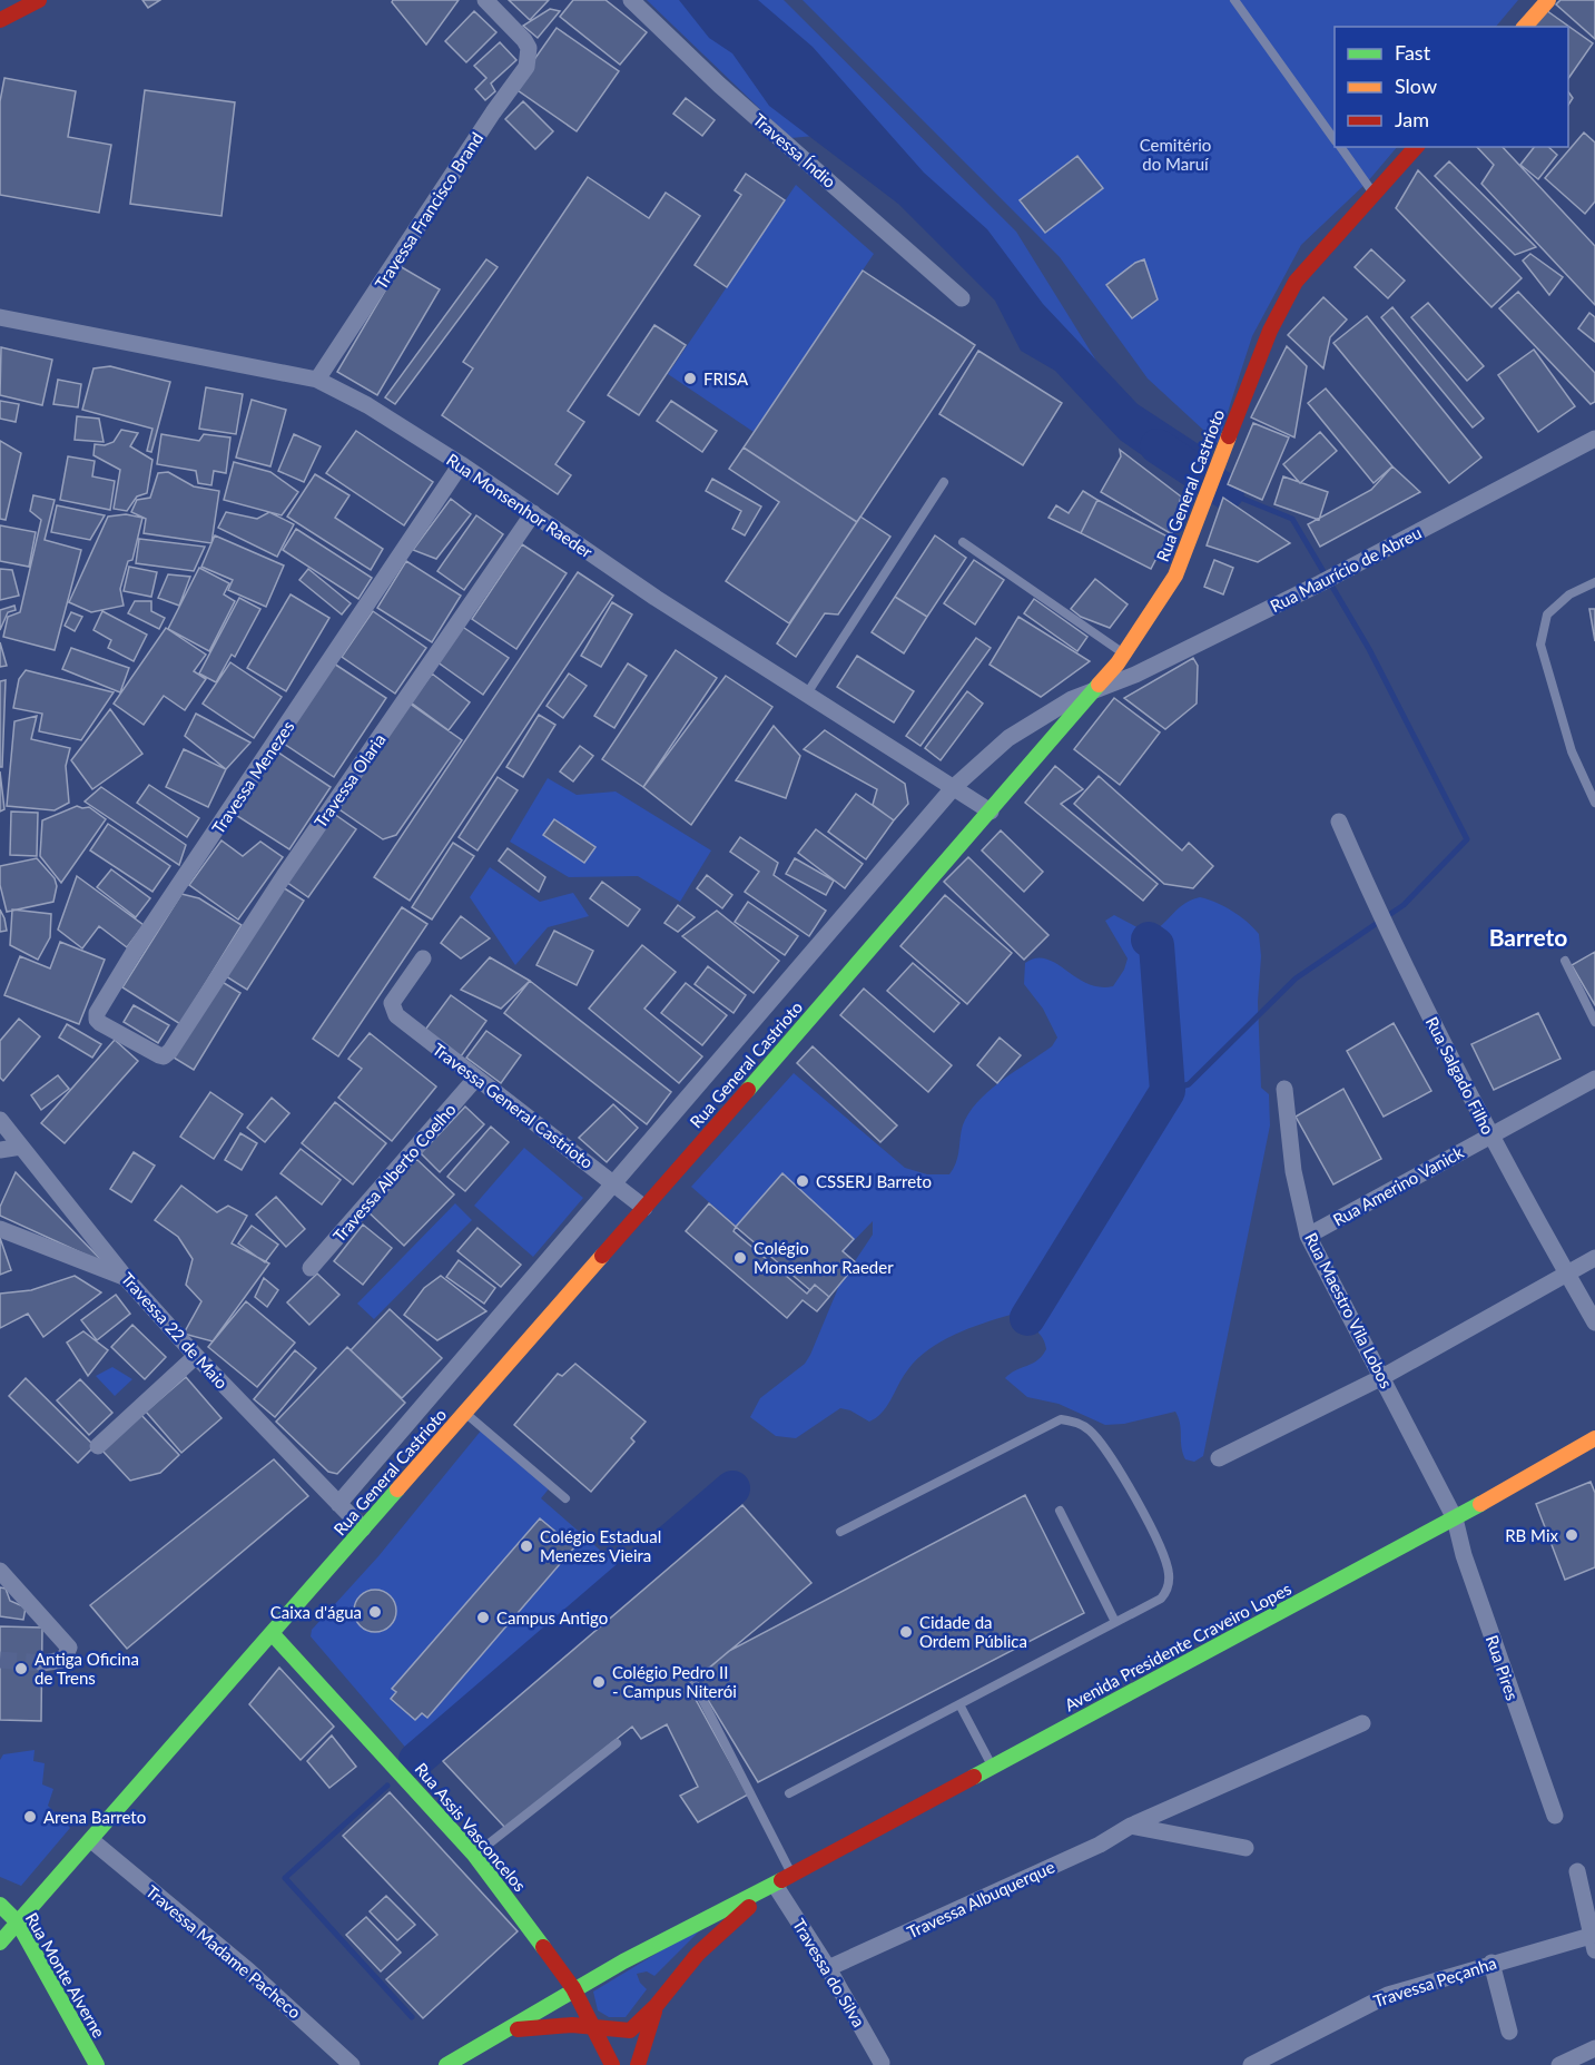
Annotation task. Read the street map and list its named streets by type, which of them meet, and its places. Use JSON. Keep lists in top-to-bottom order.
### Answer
{
  "streets": {
    "main road": [
      "Rua General Castrioto",
      "Avenida Presidente Craveiro Lopes",
      "Rua Assis Vasconcelos",
      "Rua Monte Alverne"
    ],
    "street": [
      "Travessa Índio",
      "Travessa Francisco Brand",
      "Rua Monsenhor Raeder",
      "Rua Maurício de Abreu",
      "Travessa Menezes",
      "Travessa Olaria",
      "Rua Salgado Filho",
      "Travessa General Castrioto",
      "Travessa Alberto Coelho",
      "Rua Amerino Vanick",
      "Rua Maestro Vila Lobos",
      "Travessa 22 de Maio",
      "Rua Pires",
      "Travessa Albuquerque",
      "Travessa Madame Pacheco",
      "Travessa do Silva",
      "Travessa Peçanha"
    ]
  },
  "crossings": [
    ["Travessa Francisco Brand", "Rua Monsenhor Raeder"],
    ["Rua General Castrioto", "Rua Monsenhor Raeder"],
    ["Rua General Castrioto", "Rua Maurício de Abreu"],
    ["Rua General Castrioto", "Travessa General Castrioto"],
    ["Rua General Castrioto", "Travessa 22 de Maio"],
    ["Rua General Castrioto", "Rua Assis Vasconcelos"],
    ["Rua General Castrioto", "Travessa Madame Pacheco"],
    ["Rua General Castrioto", "Rua Monte Alverne"],
    ["Rua Monsenhor Raeder", "Rua Maurício de Abreu"],
    ["Rua Monsenhor Raeder", "Travessa Menezes"],
    ["Rua Monsenhor Raeder", "Travessa Olaria"],
    ["Rua Maurício de Abreu", "Travessa General Castrioto"],
    ["Rua Maurício de Abreu", "Travessa 22 de Maio"],
    ["Travessa Menezes", "Travessa Olaria"],
    ["Rua Salgado Filho", "Rua Amerino Vanick"],
    ["Travessa General Castrioto", "Travessa Alberto Coelho"],
    ["Rua Amerino Vanick", "Rua Maestro Vila Lobos"],
    ["Rua Maestro Vila Lobos", "Avenida Presidente Craveiro Lopes"],
    ["Rua Maestro Vila Lobos", "Rua Pires"],
    ["Avenida Presidente Craveiro Lopes", "Rua Pires"],
    ["Avenida Presidente Craveiro Lopes", "Rua Assis Vasconcelos"],
    ["Avenida Presidente Craveiro Lopes", "Travessa do Silva"],
    ["Travessa Albuquerque", "Travessa do Silva"]
  ],
  "districts": ["Barreto"],
  "parks": ["Cemitério do Maruí"],
  "places": [
    "FRISA",
    "CSSERJ Barreto",
    "Colégio Monsenhor Raeder",
    "RB Mix",
    "Colégio Estadual Menezes Vieira",
    "Caixa d'água",
    "Campus Antigo",
    "Cidade da Ordem Pública",
    "Antiga Oficina de Trens",
    "Colégio Pedro II - Campus Niterói",
    "Arena Barreto"
  ],
  "legend": ["Fast", "Slow", "Jam"]
}
